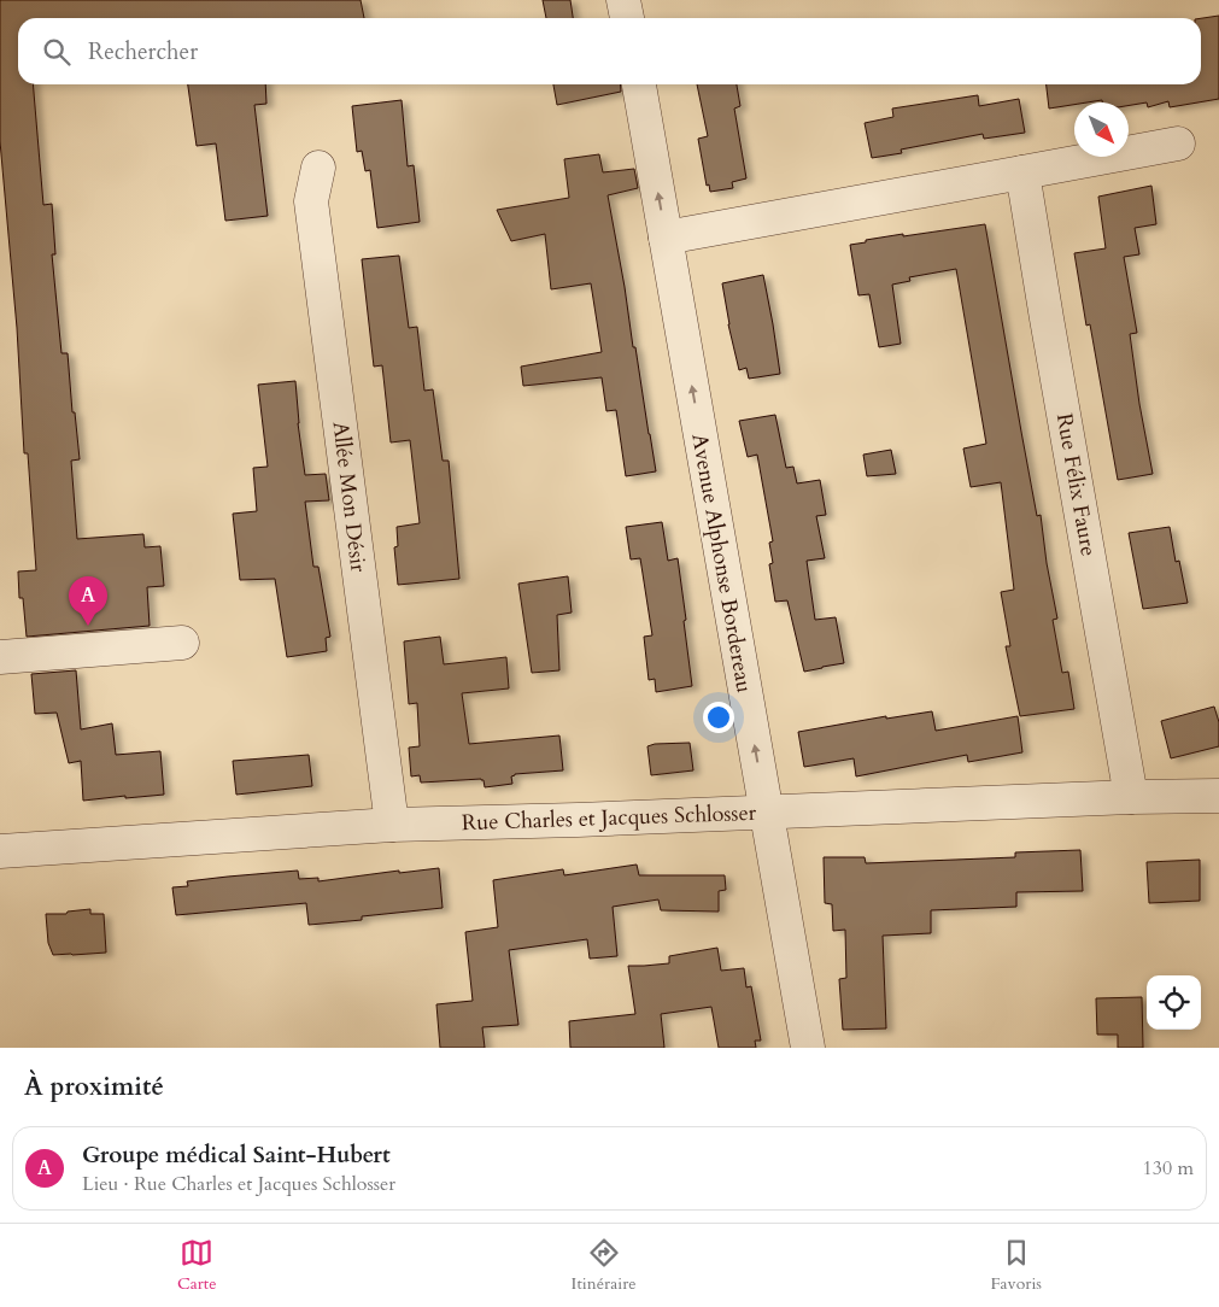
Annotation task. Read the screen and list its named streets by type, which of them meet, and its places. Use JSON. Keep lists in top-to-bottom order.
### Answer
{
  "streets": {
    "street": [
      "Rue Félix Faure",
      "Allée Mon Désir",
      "Avenue Alphonse Bordereau",
      "Rue Charles et Jacques Schlosser"
    ]
  },
  "crossings": [
    ["Rue Félix Faure", "Rue Charles et Jacques Schlosser"],
    ["Allée Mon Désir", "Rue Charles et Jacques Schlosser"],
    ["Avenue Alphonse Bordereau", "Rue Charles et Jacques Schlosser"]
  ],
  "one_way": ["Avenue Alphonse Bordereau"],
  "north": "bottom right",
  "page": {
    "search": "Rechercher",
    "pins": "A",
    "heading": "À proximité",
    "list": [
      {
        "mark": "A",
        "name": "Groupe médical Saint-Hubert",
        "note": "Lieu · Rue Charles et Jacques Schlosser",
        "value": "130 m"
      }
    ],
    "nav": ["Carte", "Itinéraire", "Favoris"]
  }
}
